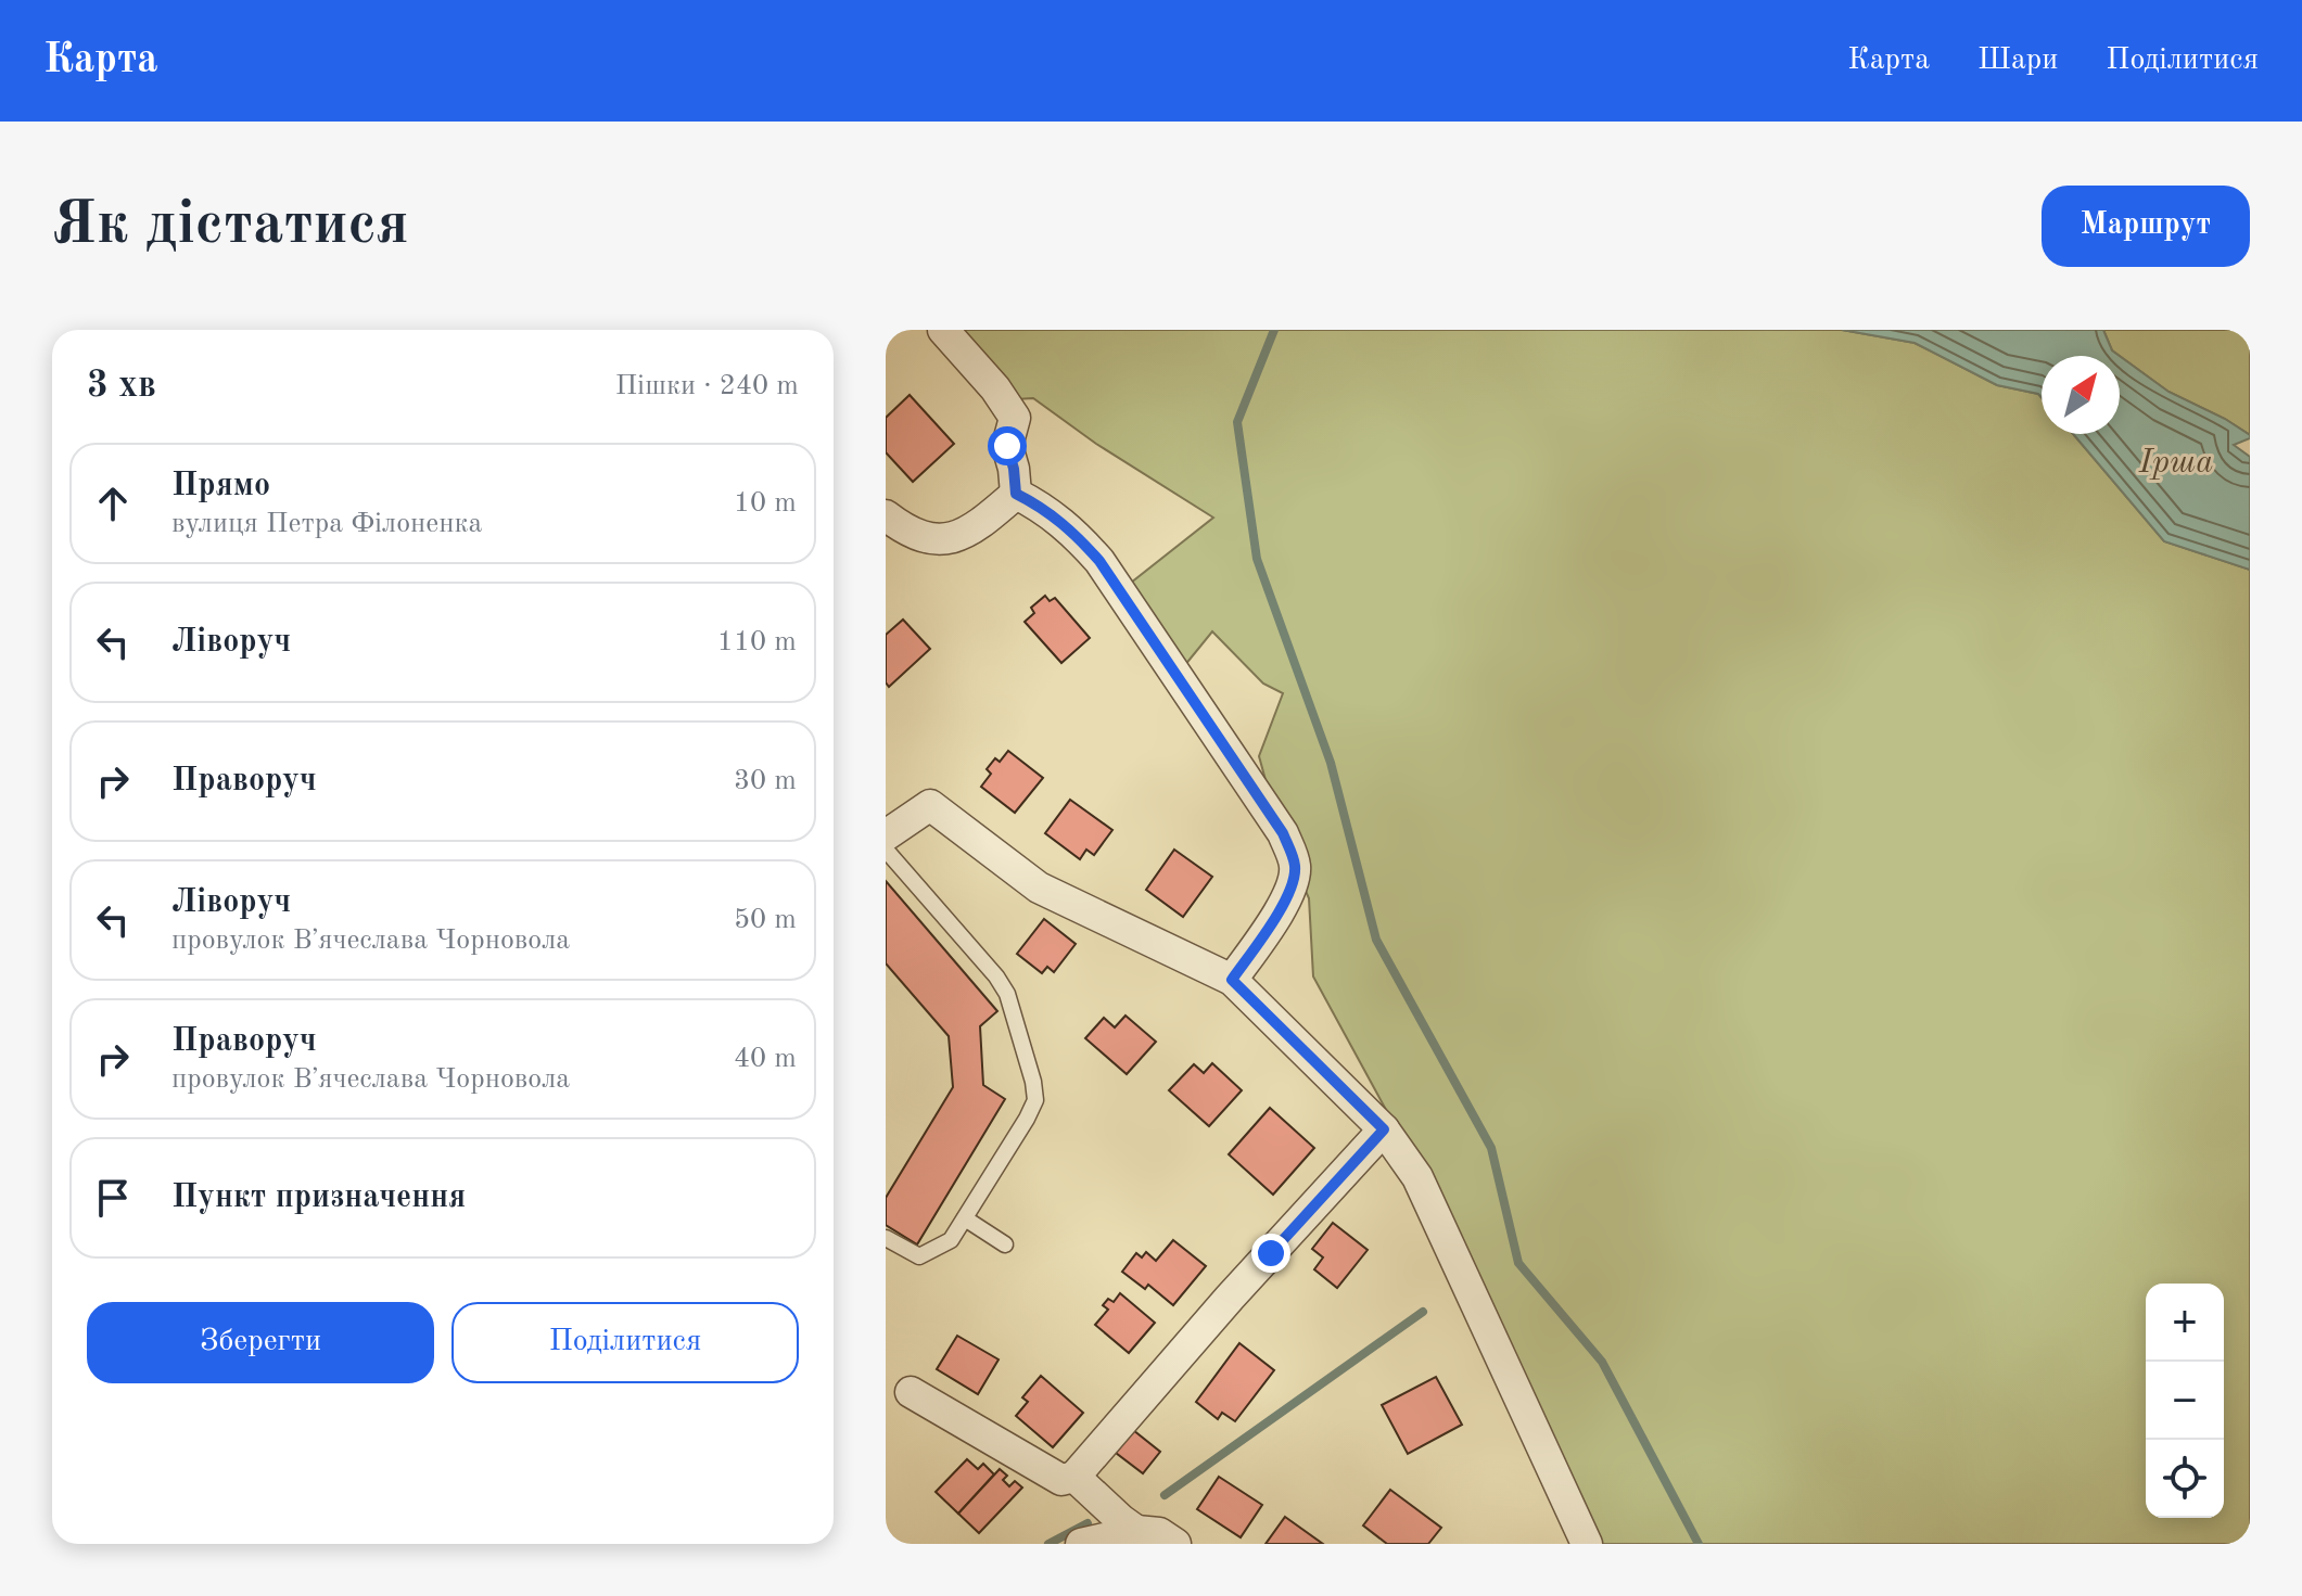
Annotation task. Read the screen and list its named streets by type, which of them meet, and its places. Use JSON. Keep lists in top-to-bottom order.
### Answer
{
  "water": ["Ірша"],
  "north": "top right",
  "page": {
    "header": "Карта",
    "nav": ["Карта", "Шари", "Поділитися"],
    "buttons": [
      "Маршрут",
      ["Зберегти", "Поділитися"]
    ],
    "title": "Як дістатися",
    "heading": ["3 хв", "Пішки · 240 m"],
    "list": [
      ["Прямо", "вулиця Петра Філоненка", "10 m"],
      ["Ліворуч", "110 m"],
      ["Праворуч", "30 m"],
      ["Ліворуч", "провулок Вʼячеслава Чорновола", "50 m"],
      ["Праворуч", "провулок Вʼячеслава Чорновола", "40 m"],
      "Пункт призначення"
    ],
    "map_buttons": ["+", "−"]
  }
}
